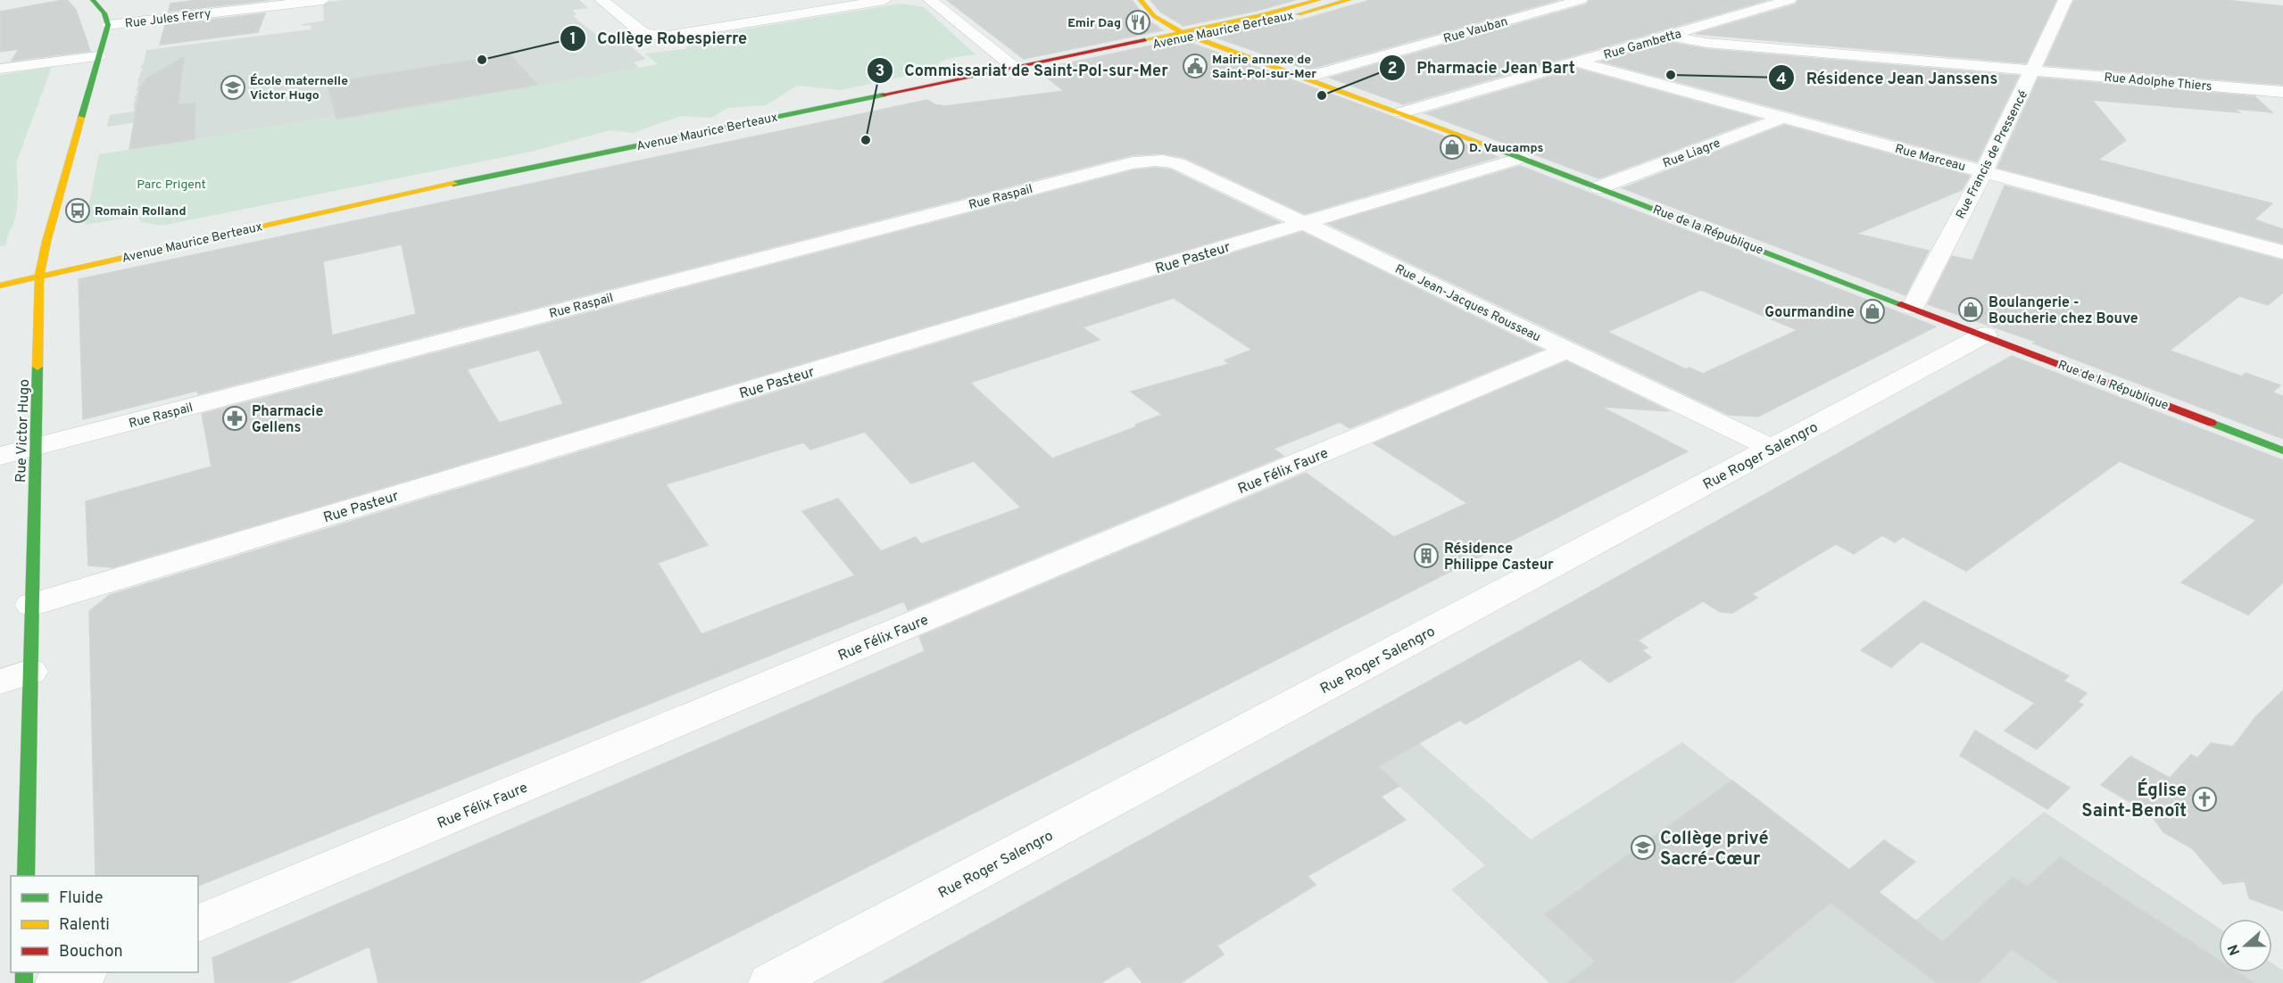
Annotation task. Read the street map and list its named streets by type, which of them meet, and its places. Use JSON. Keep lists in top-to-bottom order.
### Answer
{
  "streets": {
    "street": [
      "Rue Jules Ferry",
      "Avenue Maurice Berteaux",
      "Rue Vauban",
      "Rue Gambetta",
      "Rue Adolphe Thiers",
      "Rue Liagre",
      "Rue Francis de Pressencé",
      "Rue Marceau",
      "Rue Raspail",
      "Rue de la République",
      "Rue Pasteur",
      "Rue Jean-Jacques Rousseau",
      "Rue Victor Hugo",
      "Rue Roger Salengro",
      "Rue Félix Faure"
    ]
  },
  "crossings": [
    ["Rue Jules Ferry", "Rue Victor Hugo"],
    ["Avenue Maurice Berteaux", "Rue de la République"],
    ["Avenue Maurice Berteaux", "Rue Victor Hugo"],
    ["Rue Vauban", "Rue de la République"],
    ["Rue Gambetta", "Rue Adolphe Thiers"],
    ["Rue Gambetta", "Rue Marceau"],
    ["Rue Gambetta", "Rue de la République"],
    ["Rue Adolphe Thiers", "Rue Francis de Pressencé"],
    ["Rue Liagre", "Rue Marceau"],
    ["Rue Liagre", "Rue de la République"],
    ["Rue Francis de Pressencé", "Rue Marceau"],
    ["Rue Francis de Pressencé", "Rue de la République"],
    ["Rue Raspail", "Rue Jean-Jacques Rousseau"],
    ["Rue Raspail", "Rue Victor Hugo"],
    ["Rue de la République", "Rue Pasteur"],
    ["Rue de la République", "Rue Roger Salengro"],
    ["Rue Pasteur", "Rue Jean-Jacques Rousseau"],
    ["Rue Pasteur", "Rue Victor Hugo"],
    ["Rue Jean-Jacques Rousseau", "Rue Roger Salengro"],
    ["Rue Jean-Jacques Rousseau", "Rue Félix Faure"]
  ],
  "parks": ["Parc Prigent"],
  "places": {
    "restaurant": ["Emir Dag"],
    "other": [
      "Collège Robespierre",
      "Résidence Jean Janssens",
      "Pharmacie Jean Bart",
      "Commissariat de Saint-Pol-sur-Mer"
    ],
    "public building": ["Mairie annexe de Saint-Pol-sur-Mer"],
    "school or university": ["École maternelle Victor Hugo", "Collège privé Sacré-Cœur"],
    "shop": ["D. Vaucamps", "Boulangerie - Boucherie chez Bouve", "Gourmandine"],
    "bus stop": ["Romain Rolland"],
    "pharmacy": ["Pharmacie Gellens"],
    "building": ["Résidence Philippe Casteur"],
    "church": ["Église Saint-Benoît"]
  },
  "legend": ["Fluide", "Ralenti", "Bouchon"],
  "north": "left"
}
